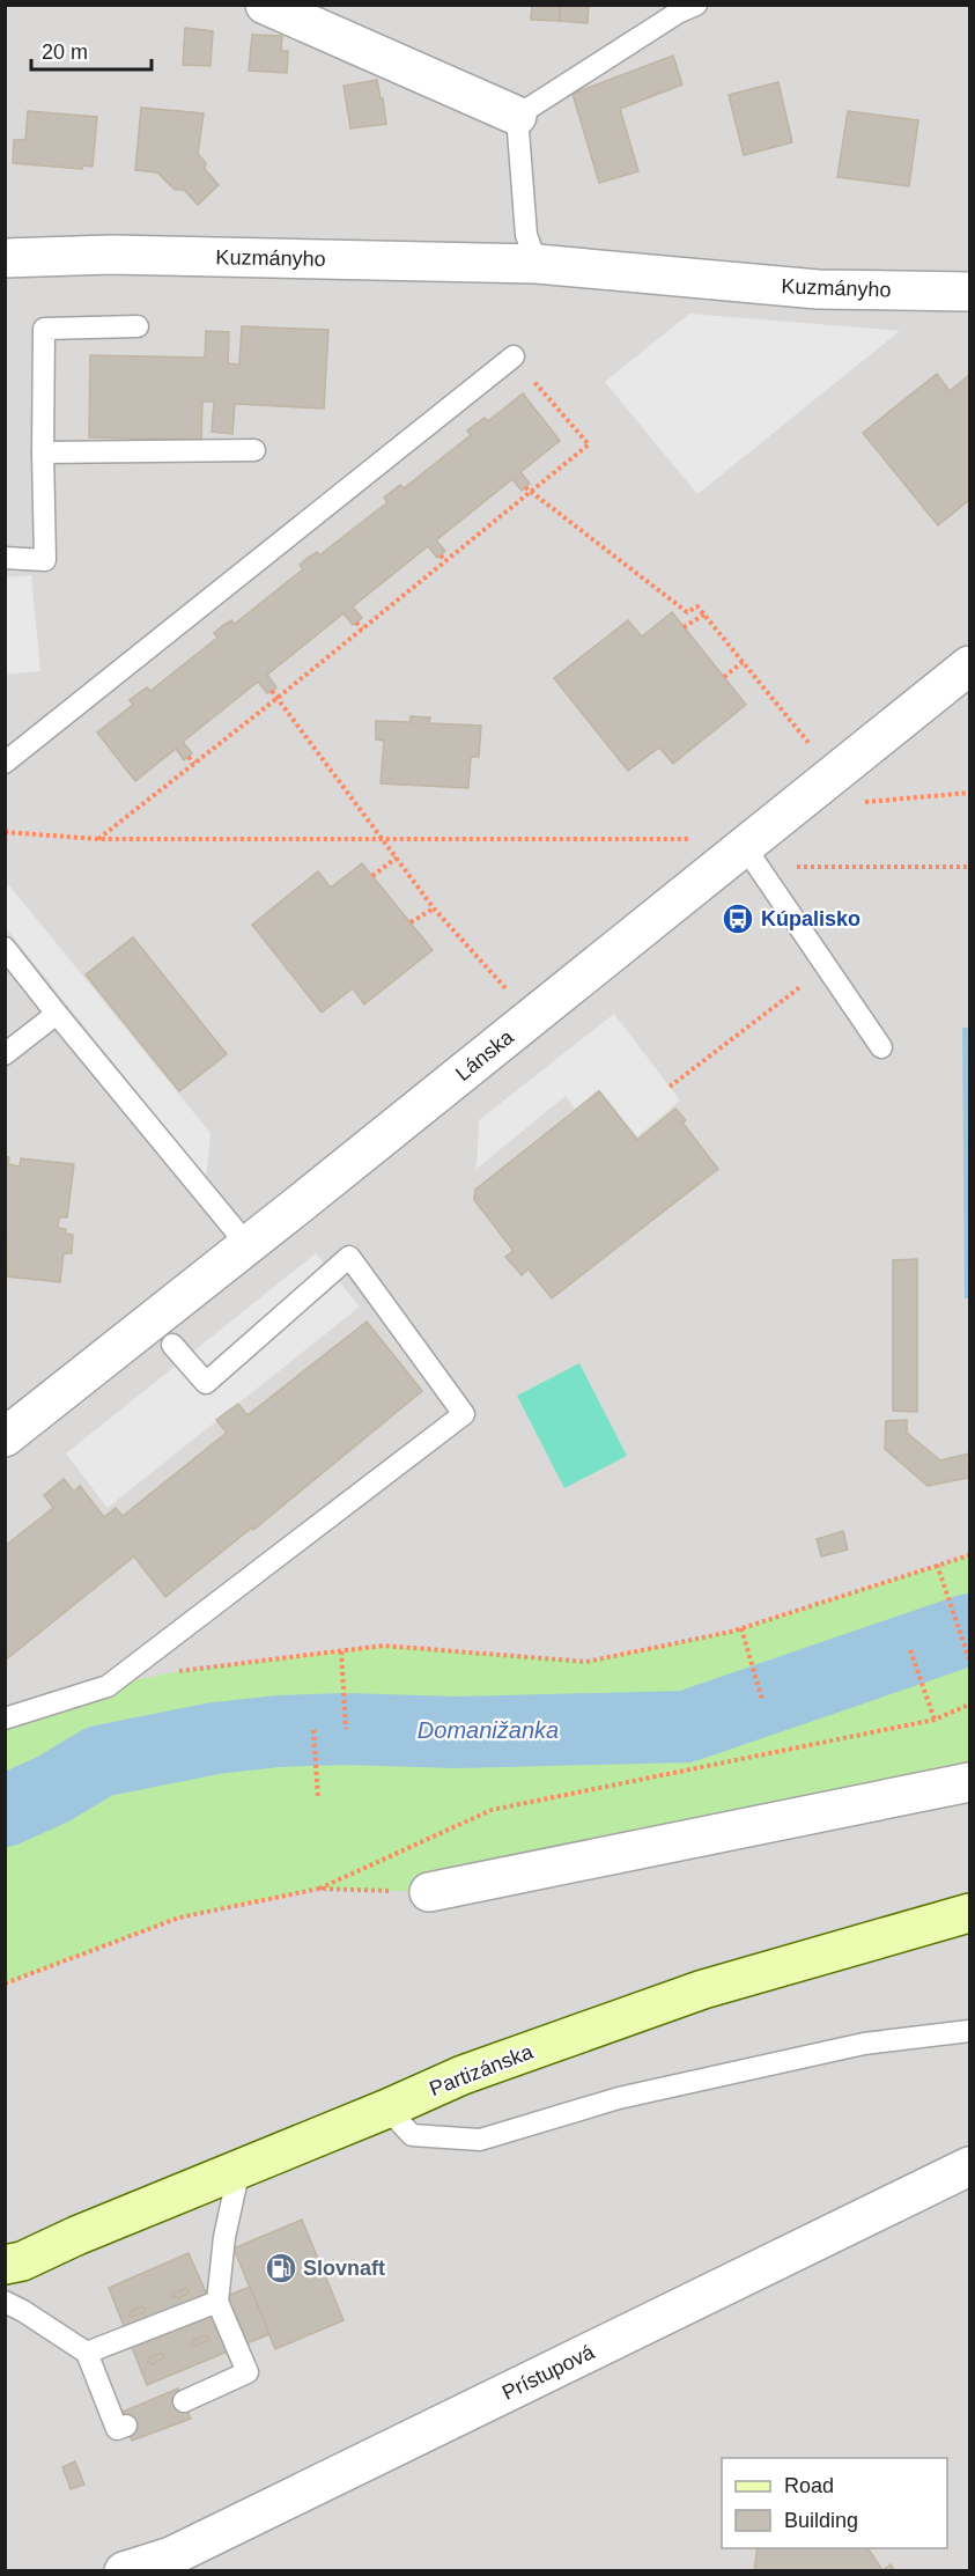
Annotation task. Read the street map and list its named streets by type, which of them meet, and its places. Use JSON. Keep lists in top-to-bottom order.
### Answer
{
  "streets": {
    "main road": ["Partizánska"],
    "street": ["Kuzmányho", "Lánska", "Prístupová"]
  },
  "water": ["Domanižanka"],
  "places": {
    "bus stop": ["Kúpalisko"],
    "fuel station": ["Slovnaft"]
  },
  "legend": ["Road", "Building"],
  "scale_bar": "20 m"
}
